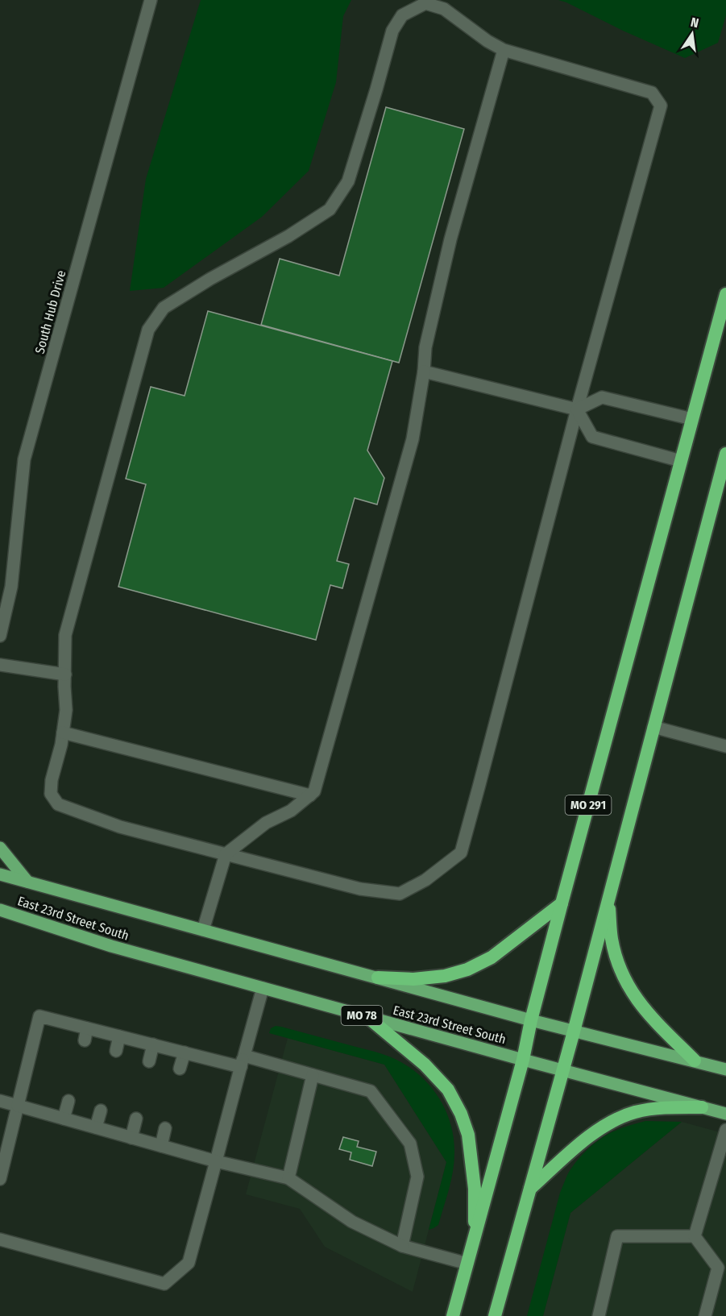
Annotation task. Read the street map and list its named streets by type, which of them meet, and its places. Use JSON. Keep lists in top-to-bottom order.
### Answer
{
  "streets": {
    "highway": ["MO 291"],
    "main road": ["East 23rd Street South", "MO 78"],
    "street": ["South Hub Drive"]
  },
  "crossings": [
    ["MO 291", "East 23rd Street South"]
  ],
  "north": "top"
}
